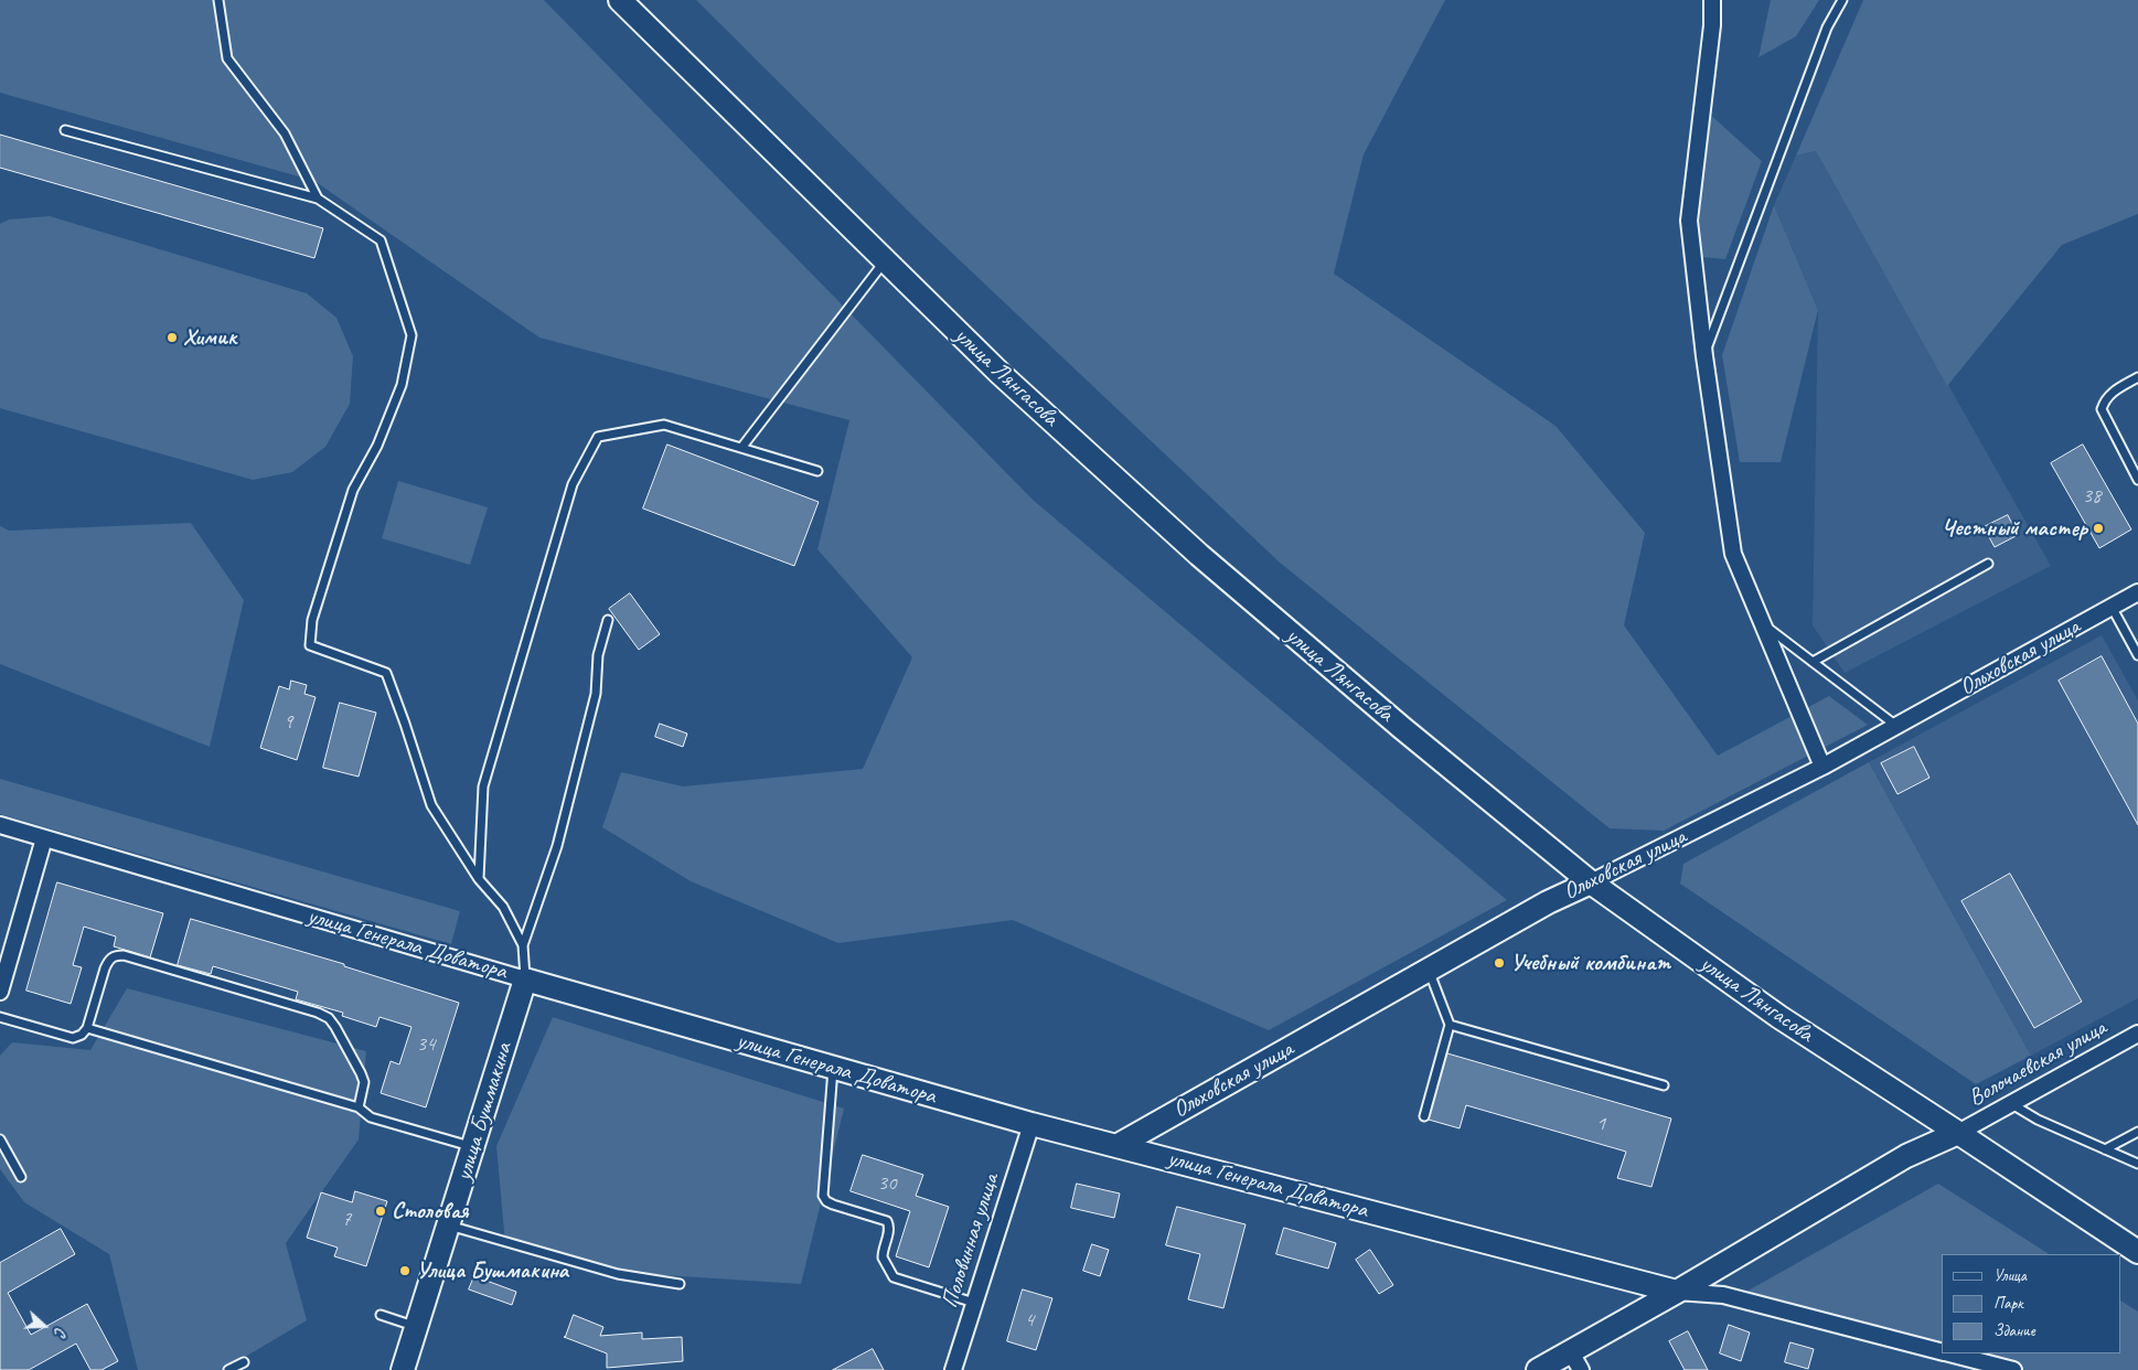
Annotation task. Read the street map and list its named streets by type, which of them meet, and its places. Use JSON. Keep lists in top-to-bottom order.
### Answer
{
  "streets": {
    "street": [
      "улица Лянгасова",
      "Ольховская улица",
      "улица Генерала Доватора",
      "Волочаевская улица",
      "улица Бушмакина",
      "Половинная улица"
    ]
  },
  "crossings": [
    ["улица Лянгасова", "Ольховская улица"],
    ["улица Лянгасова", "Волочаевская улица"],
    ["Ольховская улица", "улица Генерала Доватора"],
    ["улица Генерала Доватора", "улица Бушмакина"],
    ["улица Генерала Доватора", "Половинная улица"]
  ],
  "places": [
    "Химик",
    "Честный мастер",
    "Учебный комбинат",
    "Столовая",
    "Улица Бушмакина"
  ],
  "house_numbers": [
    "38",
    "9",
    "34",
    "1",
    "30",
    "7",
    "4"
  ],
  "legend": ["Улица", "Парк", "Здание"],
  "north": "right"
}
